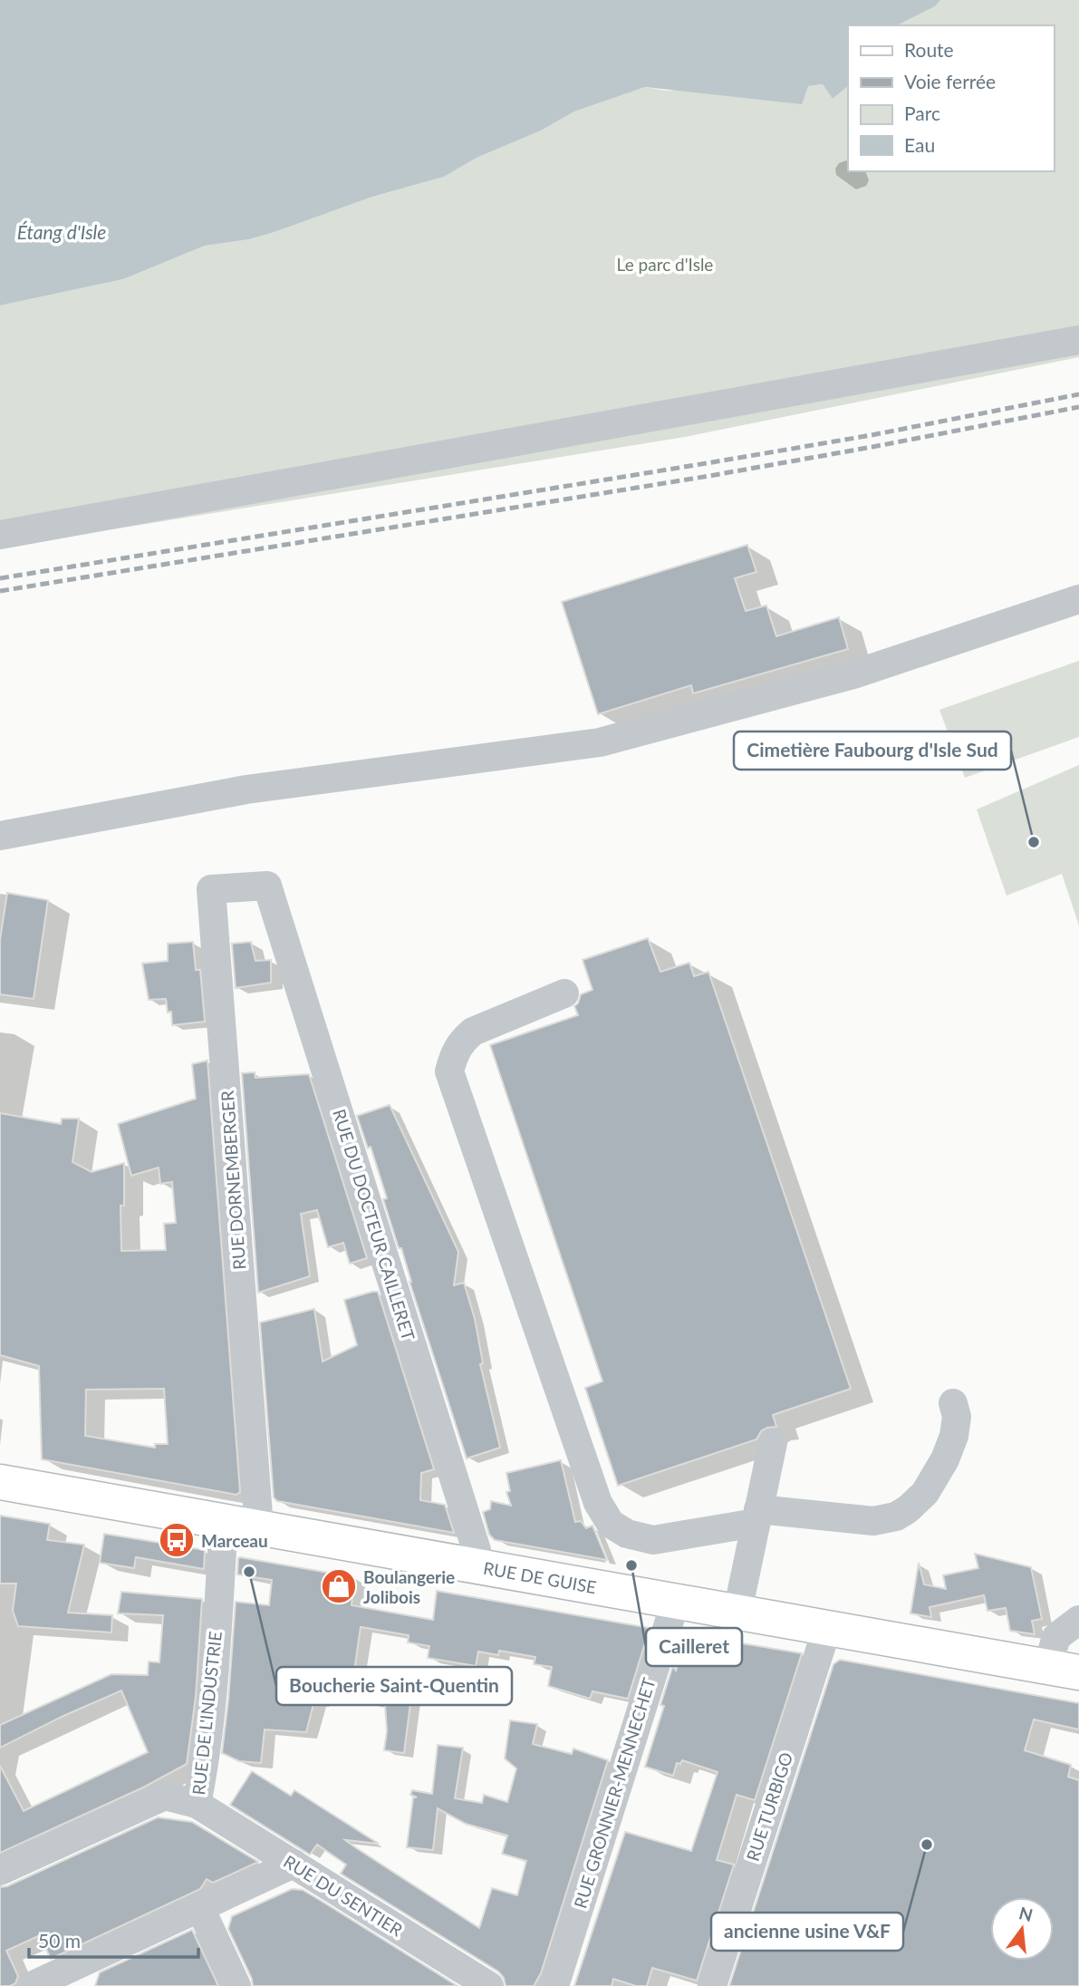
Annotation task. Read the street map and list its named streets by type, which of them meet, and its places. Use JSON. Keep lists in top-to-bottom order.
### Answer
{
  "streets": {
    "main road": ["RUE DE GUISE"],
    "street": [
      "RUE DORNEMBERGER",
      "RUE DU DOCTEUR CAILLERET",
      "RUE DE L'INDUSTRIE",
      "RUE GRONNIER-MENNECHET",
      "RUE TURBIGO",
      "RUE DU SENTIER"
    ]
  },
  "crossings": [
    ["RUE DORNEMBERGER", "RUE DU DOCTEUR CAILLERET"],
    ["RUE DORNEMBERGER", "RUE DE GUISE"],
    ["RUE DU DOCTEUR CAILLERET", "RUE DE GUISE"],
    ["RUE DE GUISE", "RUE DE L'INDUSTRIE"],
    ["RUE DE GUISE", "RUE GRONNIER-MENNECHET"],
    ["RUE DE GUISE", "RUE TURBIGO"],
    ["RUE DE L'INDUSTRIE", "RUE DU SENTIER"]
  ],
  "water": ["Étang d'Isle"],
  "parks": ["Le parc d'Isle"],
  "places": {
    "other": [
      "Cimetière Faubourg d'Isle Sud",
      "Cailleret",
      "Boucherie Saint-Quentin",
      "ancienne usine V&F"
    ],
    "bus stop": ["Marceau"],
    "shop": ["Boulangerie Jolibois"]
  },
  "legend": [
    "Route",
    "Voie ferrée",
    "Parc",
    "Eau"
  ],
  "scale_bar": "50 m",
  "north": "top"
}
